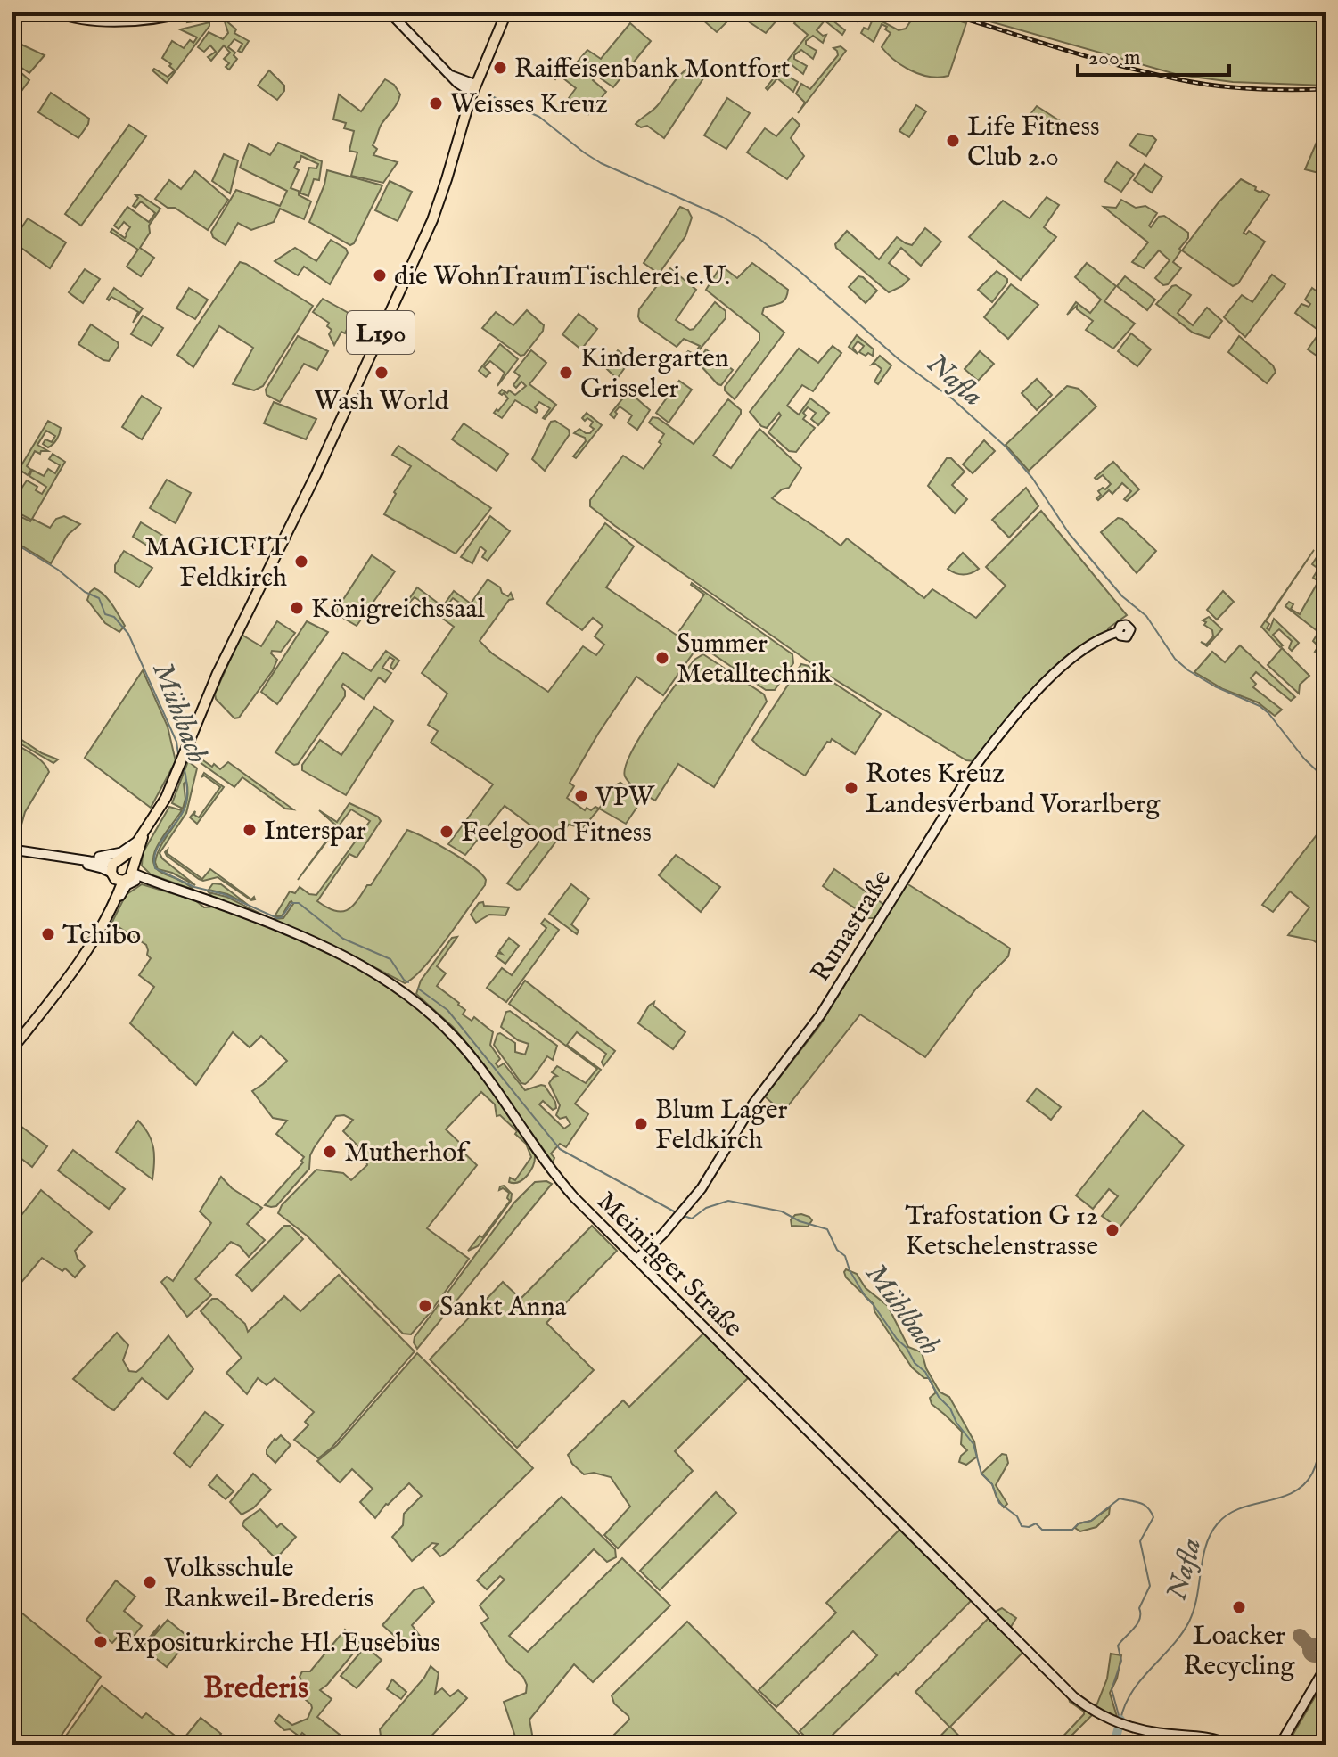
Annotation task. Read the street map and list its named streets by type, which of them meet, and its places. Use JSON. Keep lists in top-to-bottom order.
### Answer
{
  "streets": {
    "main road": ["L190", "Runastraße", "Meininger Straße"]
  },
  "crossings": [
    ["L190", "Meininger Straße"],
    ["Runastraße", "Meininger Straße"]
  ],
  "districts": ["Brederis"],
  "water": ["Nafla", "Mühlbach"],
  "places": [
    "Raiffeisenbank Montfort",
    "Weisses Kreuz",
    "Life Fitness Club 2.0",
    "die WohnTraumTischlerei e.U.",
    "Wash World",
    "Kindergarten Grisseler",
    "MAGICFIT Feldkirch",
    "Königreichssaal",
    "Summer Metalltechnik",
    "Rotes Kreuz Landesverband Vorarlberg",
    "VPW",
    "Interspar",
    "Feelgood Fitness",
    "Tchibo",
    "Blum Lager Feldkirch",
    "Mutherhof",
    "Trafostation G 12 Ketschelenstrasse",
    "Sankt Anna",
    "Volksschule Rankweil-Brederis",
    "Loacker Recycling",
    "Expositurkirche Hl. Eusebius"
  ],
  "scale_bar": "200 m"
}
